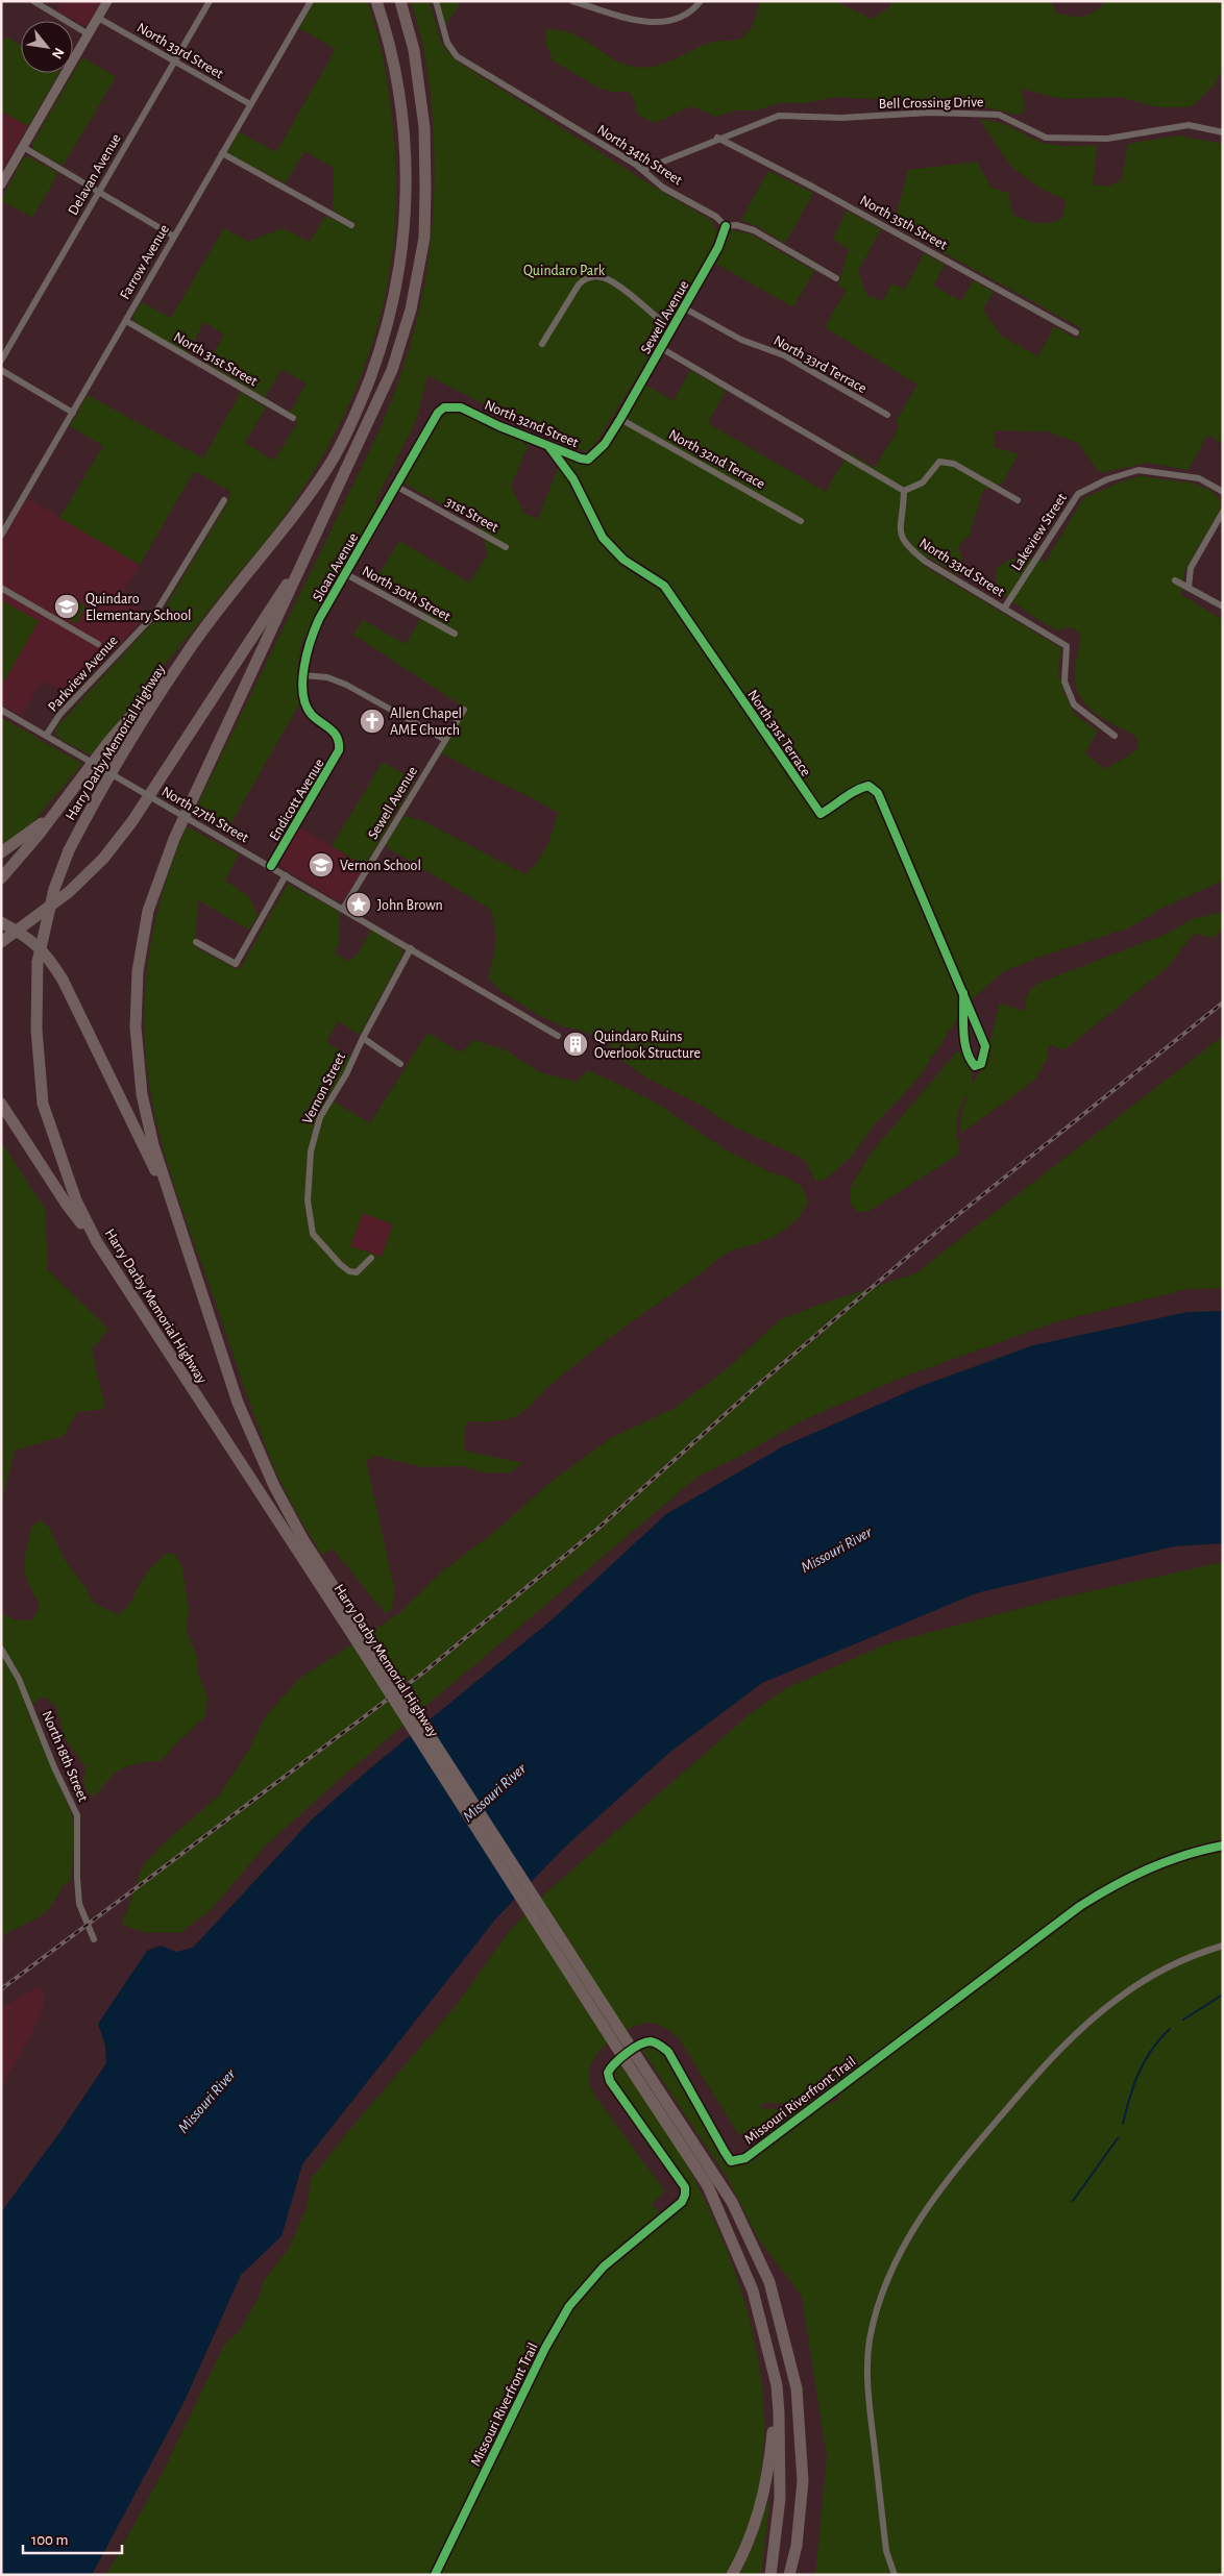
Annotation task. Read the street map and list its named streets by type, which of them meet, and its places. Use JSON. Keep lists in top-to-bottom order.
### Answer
{
  "streets": {
    "highway": ["Harry Darby Memorial Highway"],
    "street": [
      "North 33rd Street",
      "Bell Crossing Drive",
      "North 34th Street",
      "Delavan Avenue",
      "North 35th Street",
      "Farrow Avenue",
      "Sewell Avenue",
      "North 31st Street",
      "North 33rd Terrace",
      "North 32nd Street",
      "North 32nd Terrace",
      "31st Street",
      "Lakeview Street",
      "Sloan Avenue",
      "North 30th Street",
      "Parkview Avenue",
      "North 31st Terrace",
      "Endicott Avenue",
      "North 27th Street",
      "Vernon Street",
      "North 18th Street"
    ],
    "cycle path": ["Missouri Riverfront Trail"]
  },
  "crossings": [
    ["North 33rd Street", "Delavan Avenue"],
    ["North 33rd Street", "Farrow Avenue"],
    ["North 33rd Street", "Lakeview Street"],
    ["Bell Crossing Drive", "North 34th Street"],
    ["Bell Crossing Drive", "North 35th Street"],
    ["North 34th Street", "Sewell Avenue"],
    ["Farrow Avenue", "North 31st Street"],
    ["Sewell Avenue", "North 33rd Terrace"],
    ["Sewell Avenue", "North 32nd Street"],
    ["Sewell Avenue", "North 32nd Terrace"],
    ["Sewell Avenue", "North 27th Street"],
    ["North 32nd Street", "North 32nd Terrace"],
    ["North 32nd Street", "Sloan Avenue"],
    ["North 32nd Street", "North 31st Terrace"],
    ["31st Street", "Sloan Avenue"],
    ["Sloan Avenue", "North 30th Street"],
    ["Sloan Avenue", "Endicott Avenue"],
    ["Parkview Avenue", "North 27th Street"],
    ["Endicott Avenue", "North 27th Street"],
    ["North 27th Street", "Vernon Street"]
  ],
  "water": ["Missouri River"],
  "parks": ["Quindaro Park"],
  "places": {
    "school or university": ["Quindaro Elementary School", "Vernon School"],
    "church": ["Allen Chapel AME Church"],
    "place": ["John Brown"],
    "building": ["Quindaro Ruins Overlook Structure"]
  },
  "scale_bar": "100 m",
  "north": "bottom right"
}
